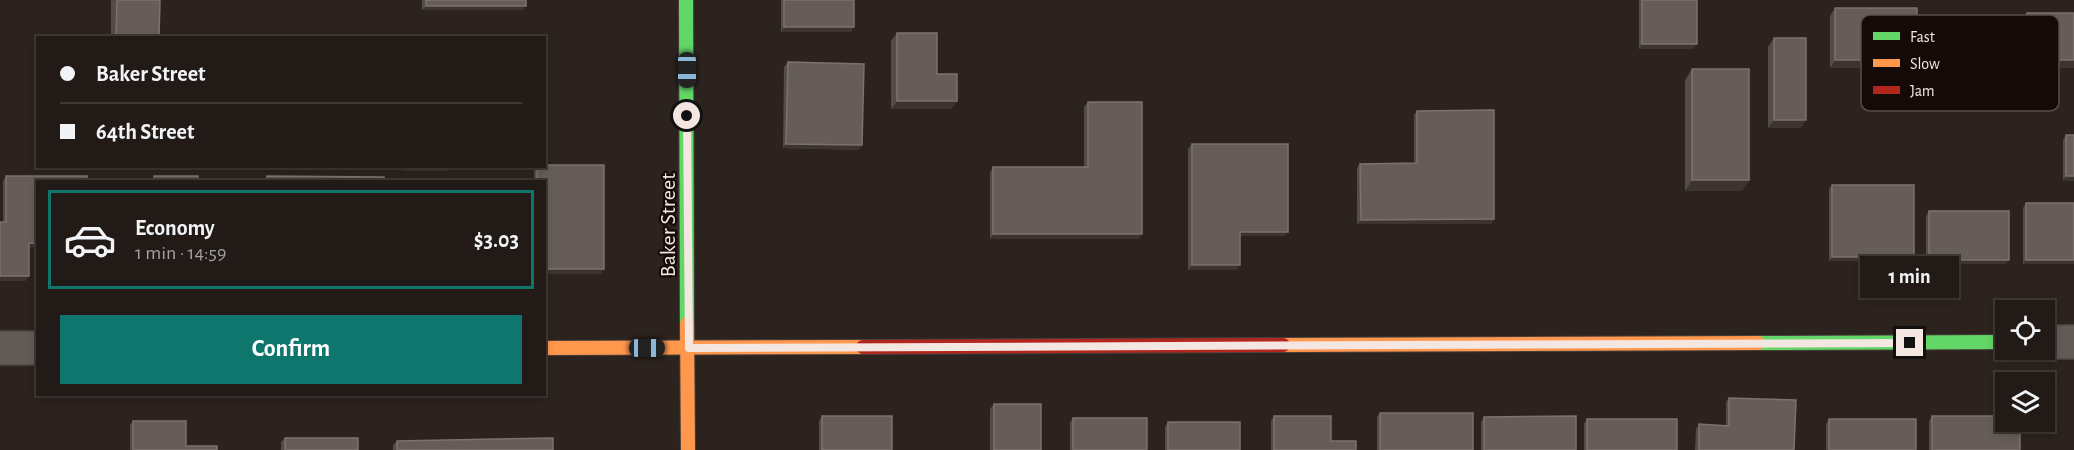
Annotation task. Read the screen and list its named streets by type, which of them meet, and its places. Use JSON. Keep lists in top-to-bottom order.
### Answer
{
  "streets": {
    "street": ["Baker Street"]
  },
  "legend": ["Fast", "Slow", "Jam"],
  "page": {
    "banner": ["Baker Street", "64th Street"],
    "list": [
      {
        "name": "Economy",
        "note": "1 min · 14:59",
        "value": "$3.03"
      }
    ],
    "bubble": "1 min",
    "buttons": "Confirm"
  }
}
